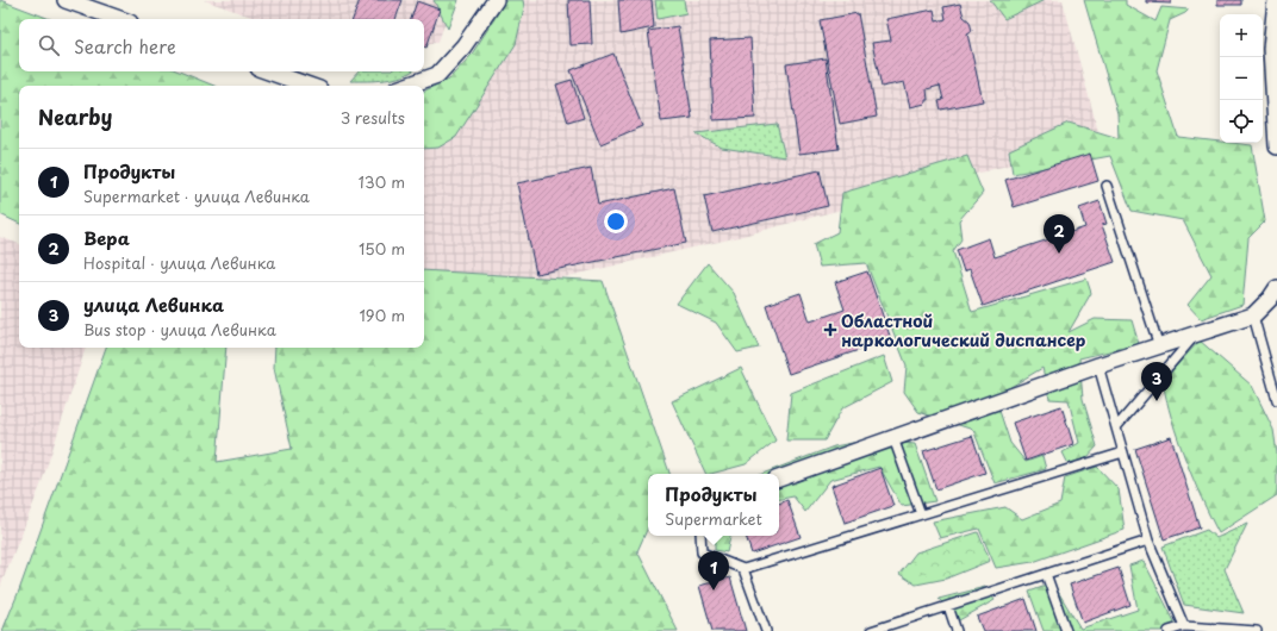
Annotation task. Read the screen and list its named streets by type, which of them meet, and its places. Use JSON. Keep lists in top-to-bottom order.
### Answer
{
  "places": {
    "health": ["Областной наркологический диспансер"]
  },
  "page": {
    "map_buttons": ["+", "−"],
    "search": "Search here",
    "heading": ["Nearby", "3 results"],
    "list": [
      {
        "mark": "1",
        "name": "Продукты",
        "note": "Supermarket · улица Левинка",
        "value": "130 m"
      },
      {
        "mark": "2",
        "name": "Вера",
        "note": "Hospital · улица Левинка",
        "value": "150 m"
      },
      {
        "mark": "3",
        "name": "улица Левинка",
        "note": "Bus stop · улица Левинка",
        "value": "190 m"
      }
    ],
    "pins": ["2", "3", "1"],
    "popup": ["Продукты", "Supermarket"]
  }
}
